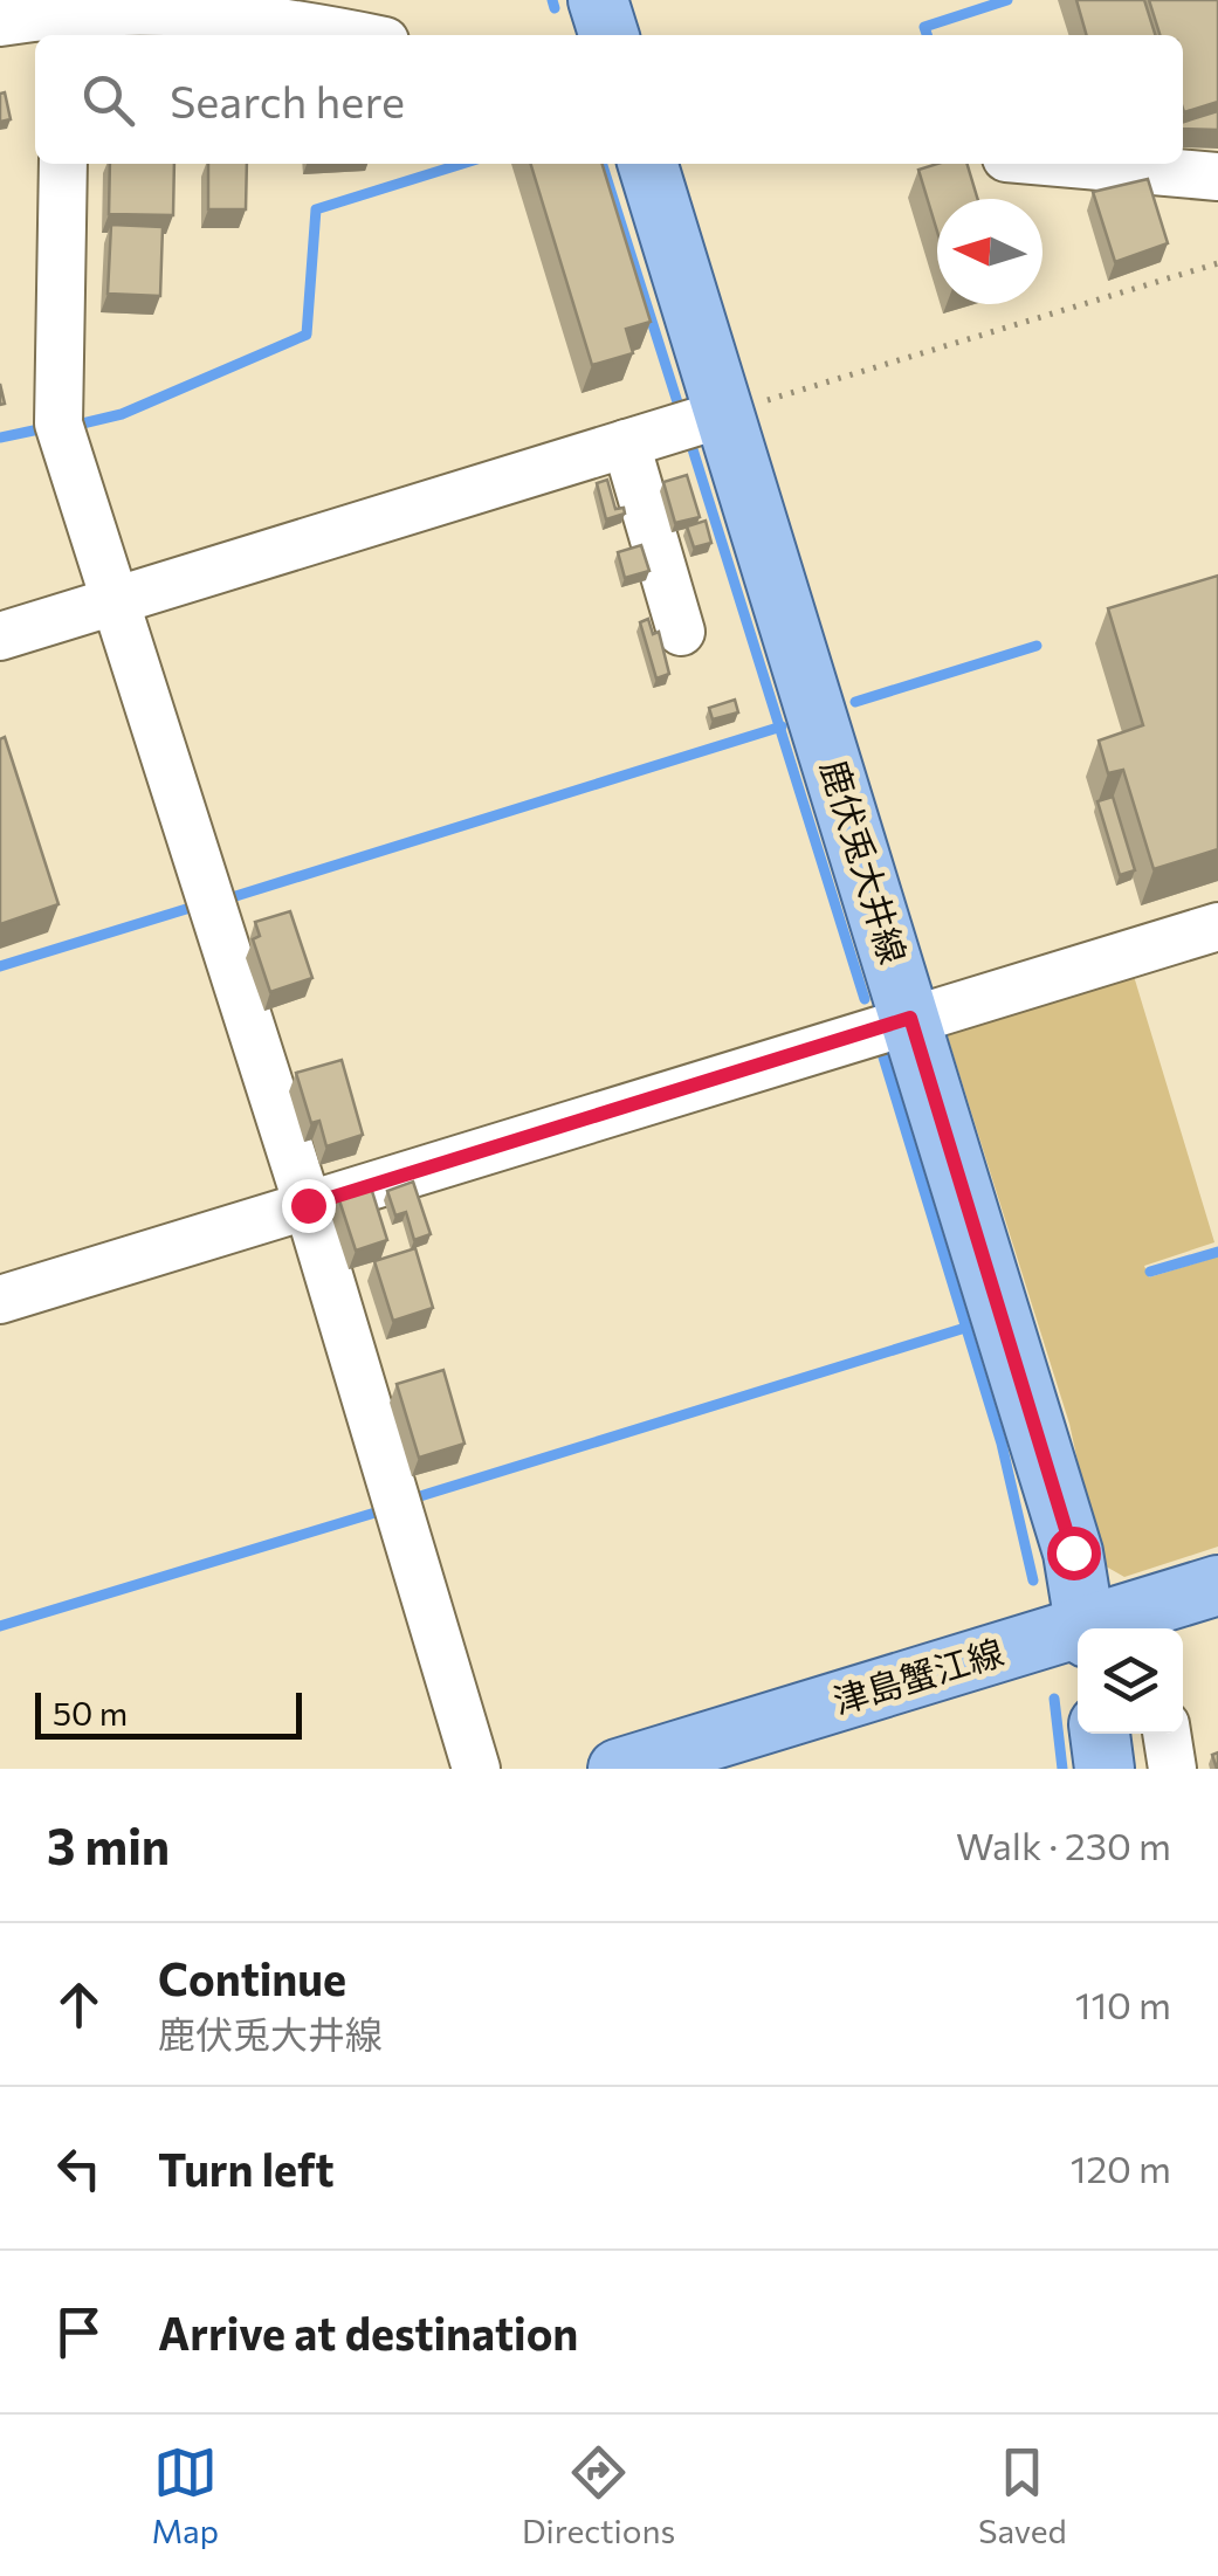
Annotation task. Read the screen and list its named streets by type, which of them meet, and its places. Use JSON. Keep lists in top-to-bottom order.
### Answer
{
  "streets": {
    "main road": ["鹿伏兎大井線", "津島蟹江線"]
  },
  "scale_bar": "50 m",
  "north": "left",
  "page": {
    "search": "Search here",
    "scale": "50 m",
    "heading": ["3 min", "Walk · 230 m"],
    "list": [
      ["Continue", "鹿伏兎大井線", "110 m"],
      ["Turn left", "120 m"],
      "Arrive at destination"
    ],
    "nav": ["Map", "Directions", "Saved"]
  }
}
